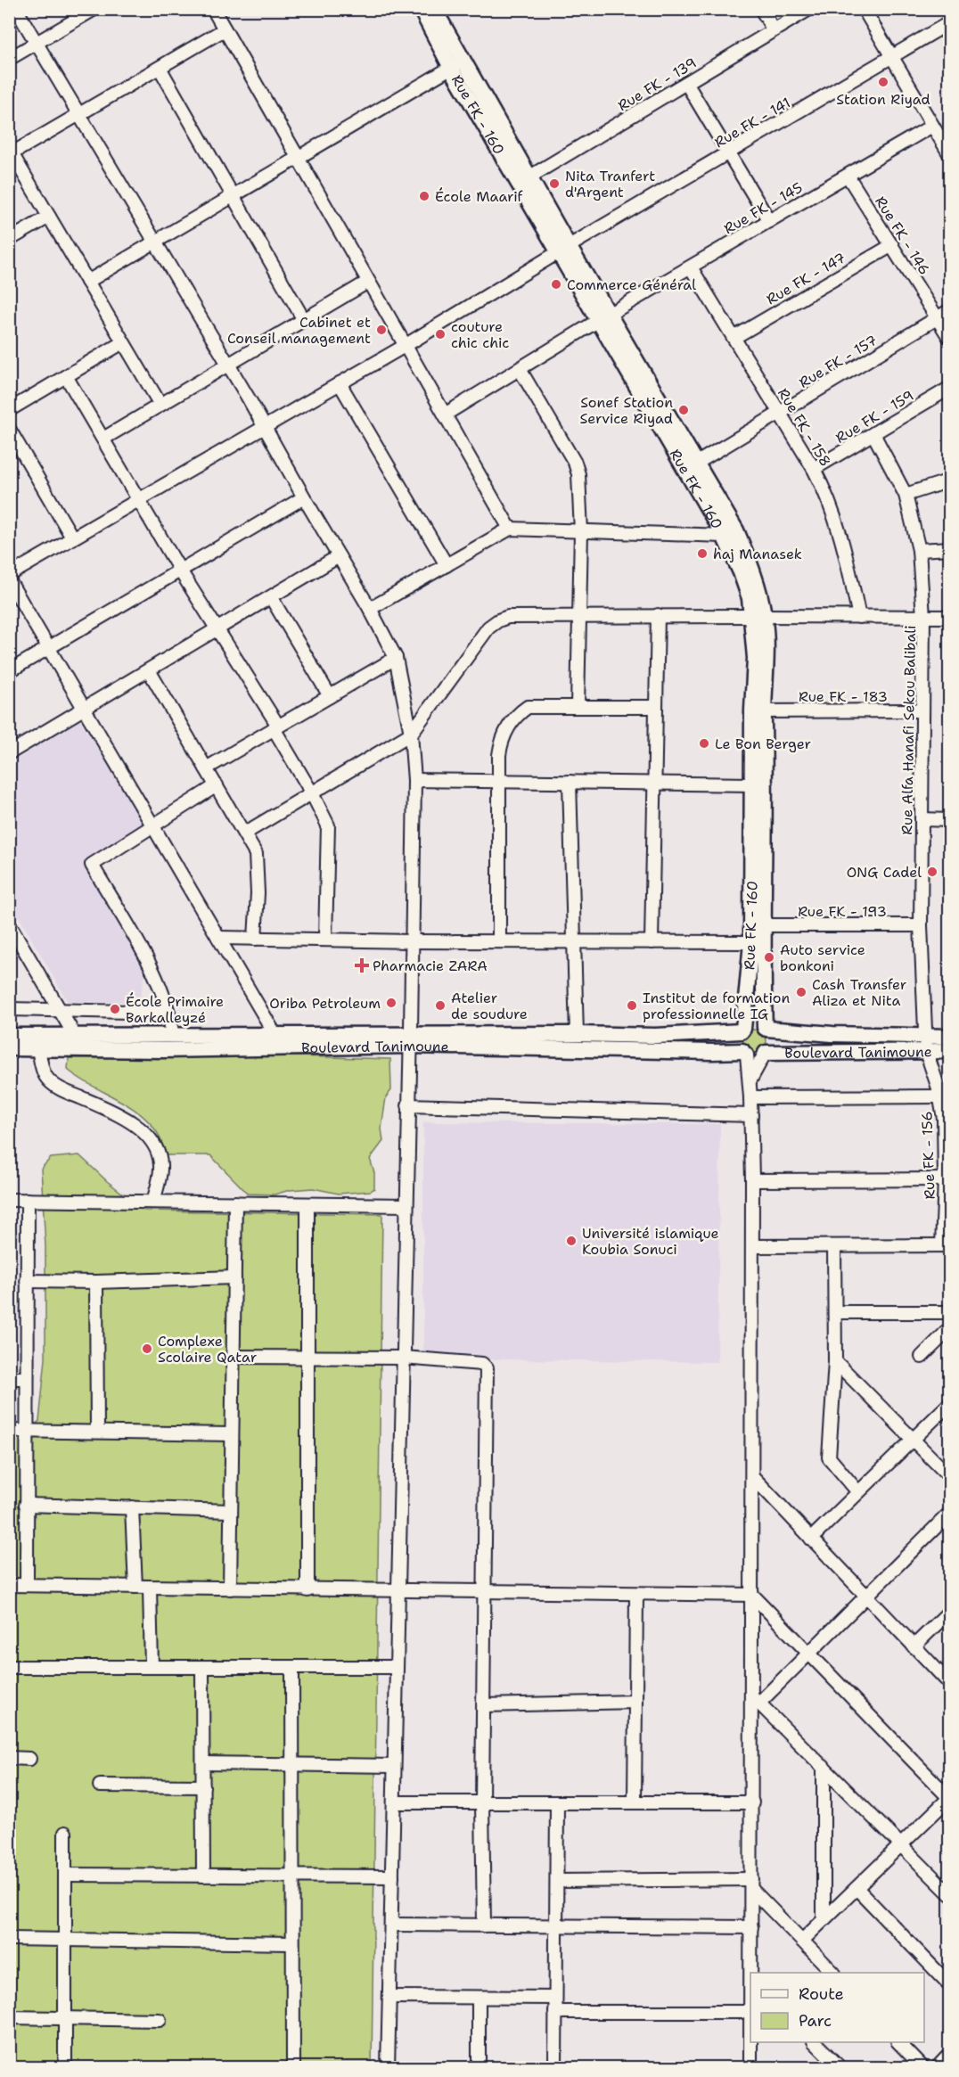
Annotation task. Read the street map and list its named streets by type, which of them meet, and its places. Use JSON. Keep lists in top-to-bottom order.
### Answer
{
  "streets": {
    "main road": ["Rue FK - 160", "Boulevard Tanimoune"],
    "street": [
      "Rue FK - 139",
      "Rue FK - 141",
      "Rue FK - 145",
      "Rue FK - 146",
      "Rue FK - 147",
      "Rue FK - 157",
      "Rue FK - 159",
      "Rue FK - 158",
      "Rue FK - 183",
      "Rue Alfa Hanafi Sekou Balibali",
      "Rue FK - 193",
      "Rue FK - 156"
    ]
  },
  "crossings": [
    ["Rue FK - 139", "Rue FK - 160"],
    ["Rue FK - 160", "Rue FK - 141"],
    ["Rue FK - 160", "Rue FK - 145"],
    ["Rue FK - 160", "Rue FK - 157"],
    ["Rue FK - 160", "Rue FK - 183"],
    ["Rue FK - 160", "Rue FK - 193"],
    ["Rue FK - 160", "Boulevard Tanimoune"],
    ["Rue FK - 145", "Rue FK - 146"],
    ["Rue FK - 145", "Rue FK - 158"],
    ["Rue FK - 146", "Rue FK - 147"],
    ["Rue FK - 146", "Rue FK - 157"],
    ["Rue FK - 147", "Rue FK - 158"],
    ["Rue FK - 157", "Rue FK - 158"],
    ["Rue FK - 159", "Rue FK - 158"],
    ["Rue FK - 159", "Rue Alfa Hanafi Sekou Balibali"],
    ["Rue FK - 183", "Rue Alfa Hanafi Sekou Balibali"],
    ["Rue Alfa Hanafi Sekou Balibali", "Rue FK - 193"],
    ["Rue Alfa Hanafi Sekou Balibali", "Boulevard Tanimoune"],
    ["Rue Alfa Hanafi Sekou Balibali", "Rue FK - 156"],
    ["Boulevard Tanimoune", "Rue FK - 156"]
  ],
  "places": {
    "other": [
      "Station Riyad",
      "Nita Tranfert d'Argent",
      "École Maarif",
      "Commerce Général",
      "Cabinet et Conseil management",
      "couture chic chic",
      "Sonef Station Service Riyad",
      "haj Manasek",
      "Le Bon Berger",
      "ONG Cadel",
      "Auto service bonkoni",
      "Cash Transfer Aliza et Nita",
      "Oriba Petroleum",
      "Atelier de soudure",
      "Institut de formation professionnelle IG",
      "École Primaire Barkalleyzé",
      "Université islamique Koubia Sonuci",
      "Complexe Scolaire Qatar"
    ],
    "health": ["Pharmacie ZARA"]
  },
  "legend": ["Route", "Parc"]
}
